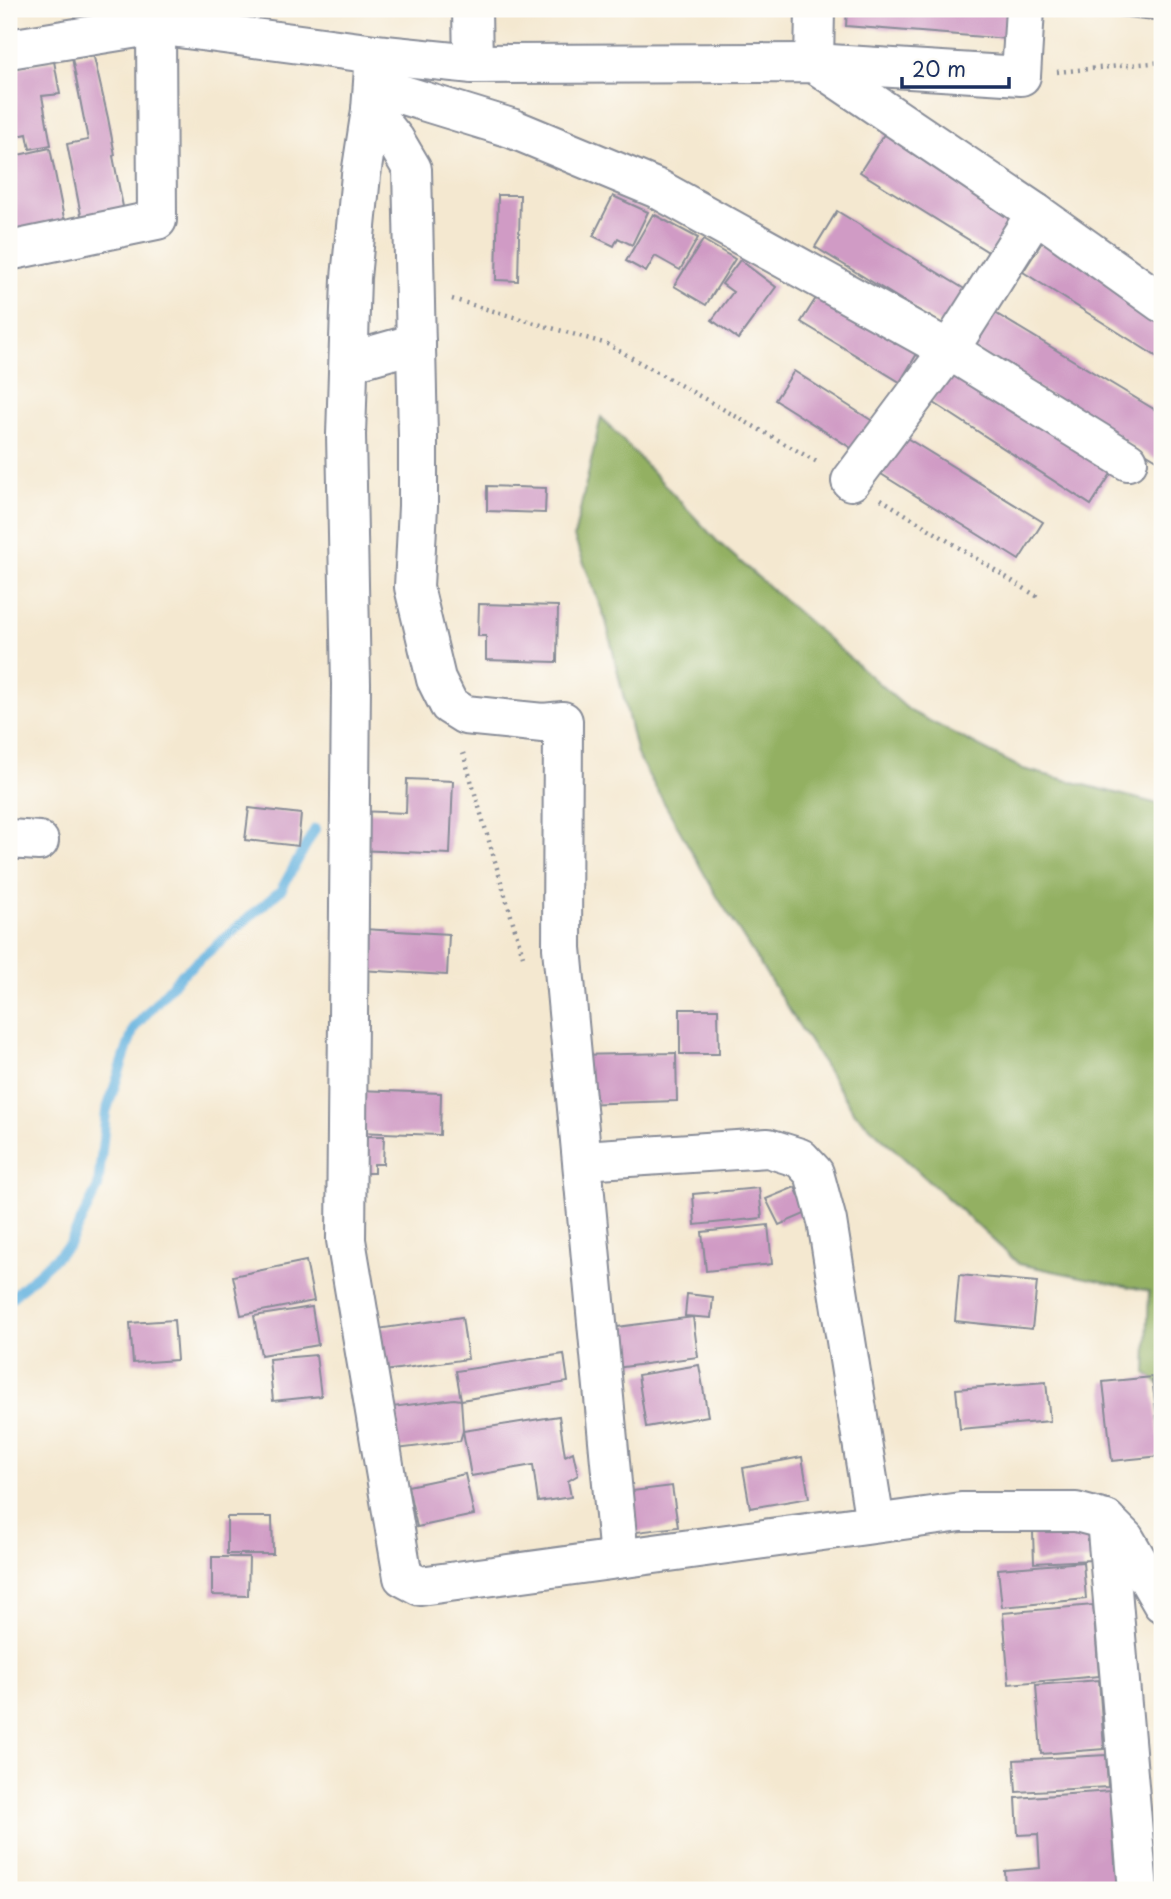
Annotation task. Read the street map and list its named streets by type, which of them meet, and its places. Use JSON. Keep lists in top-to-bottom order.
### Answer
{
  "scale_bar": "20 m"
}
